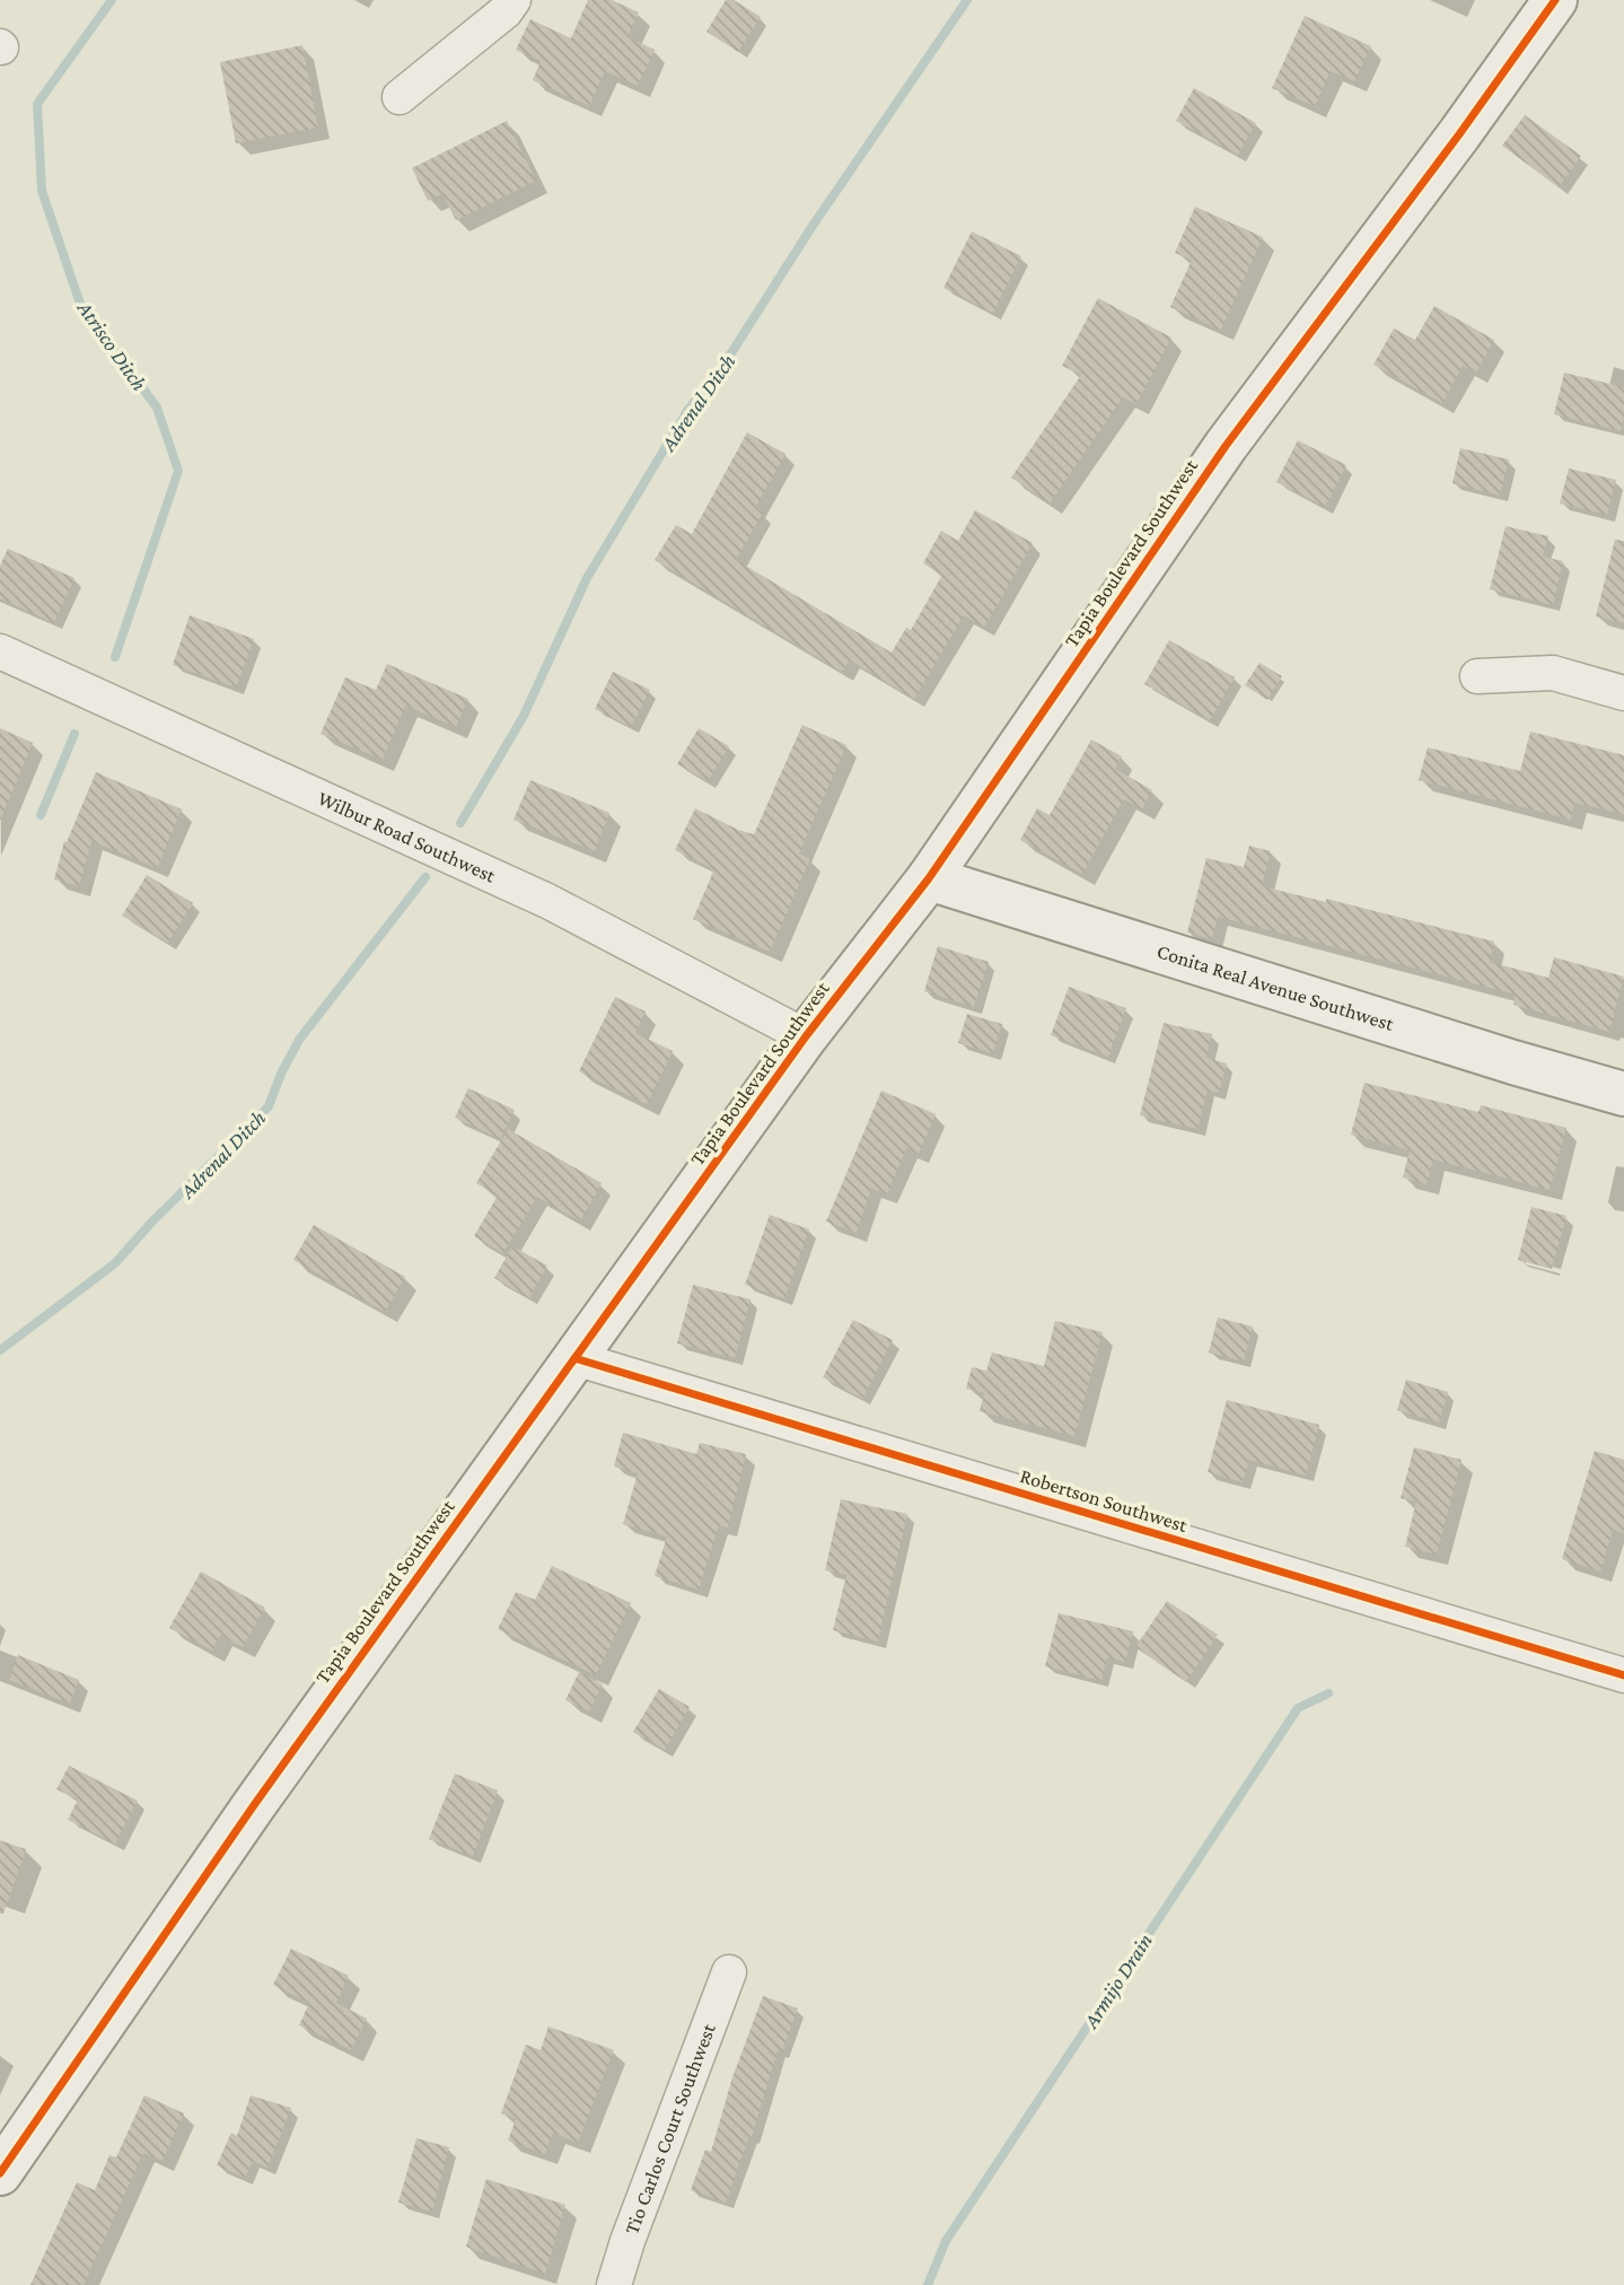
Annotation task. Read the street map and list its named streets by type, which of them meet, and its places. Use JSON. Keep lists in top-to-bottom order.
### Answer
{
  "streets": {
    "street": [
      "Tapia Boulevard Southwest",
      "Wilbur Road Southwest",
      "Conita Real Avenue Southwest",
      "Robertson Southwest",
      "Tio Carlos Court Southwest"
    ]
  },
  "crossings": [
    ["Tapia Boulevard Southwest", "Wilbur Road Southwest"],
    ["Tapia Boulevard Southwest", "Conita Real Avenue Southwest"],
    ["Tapia Boulevard Southwest", "Robertson Southwest"]
  ],
  "water": ["Atrisco Ditch", "Adrenal Ditch", "Armijo Drain"]
}
